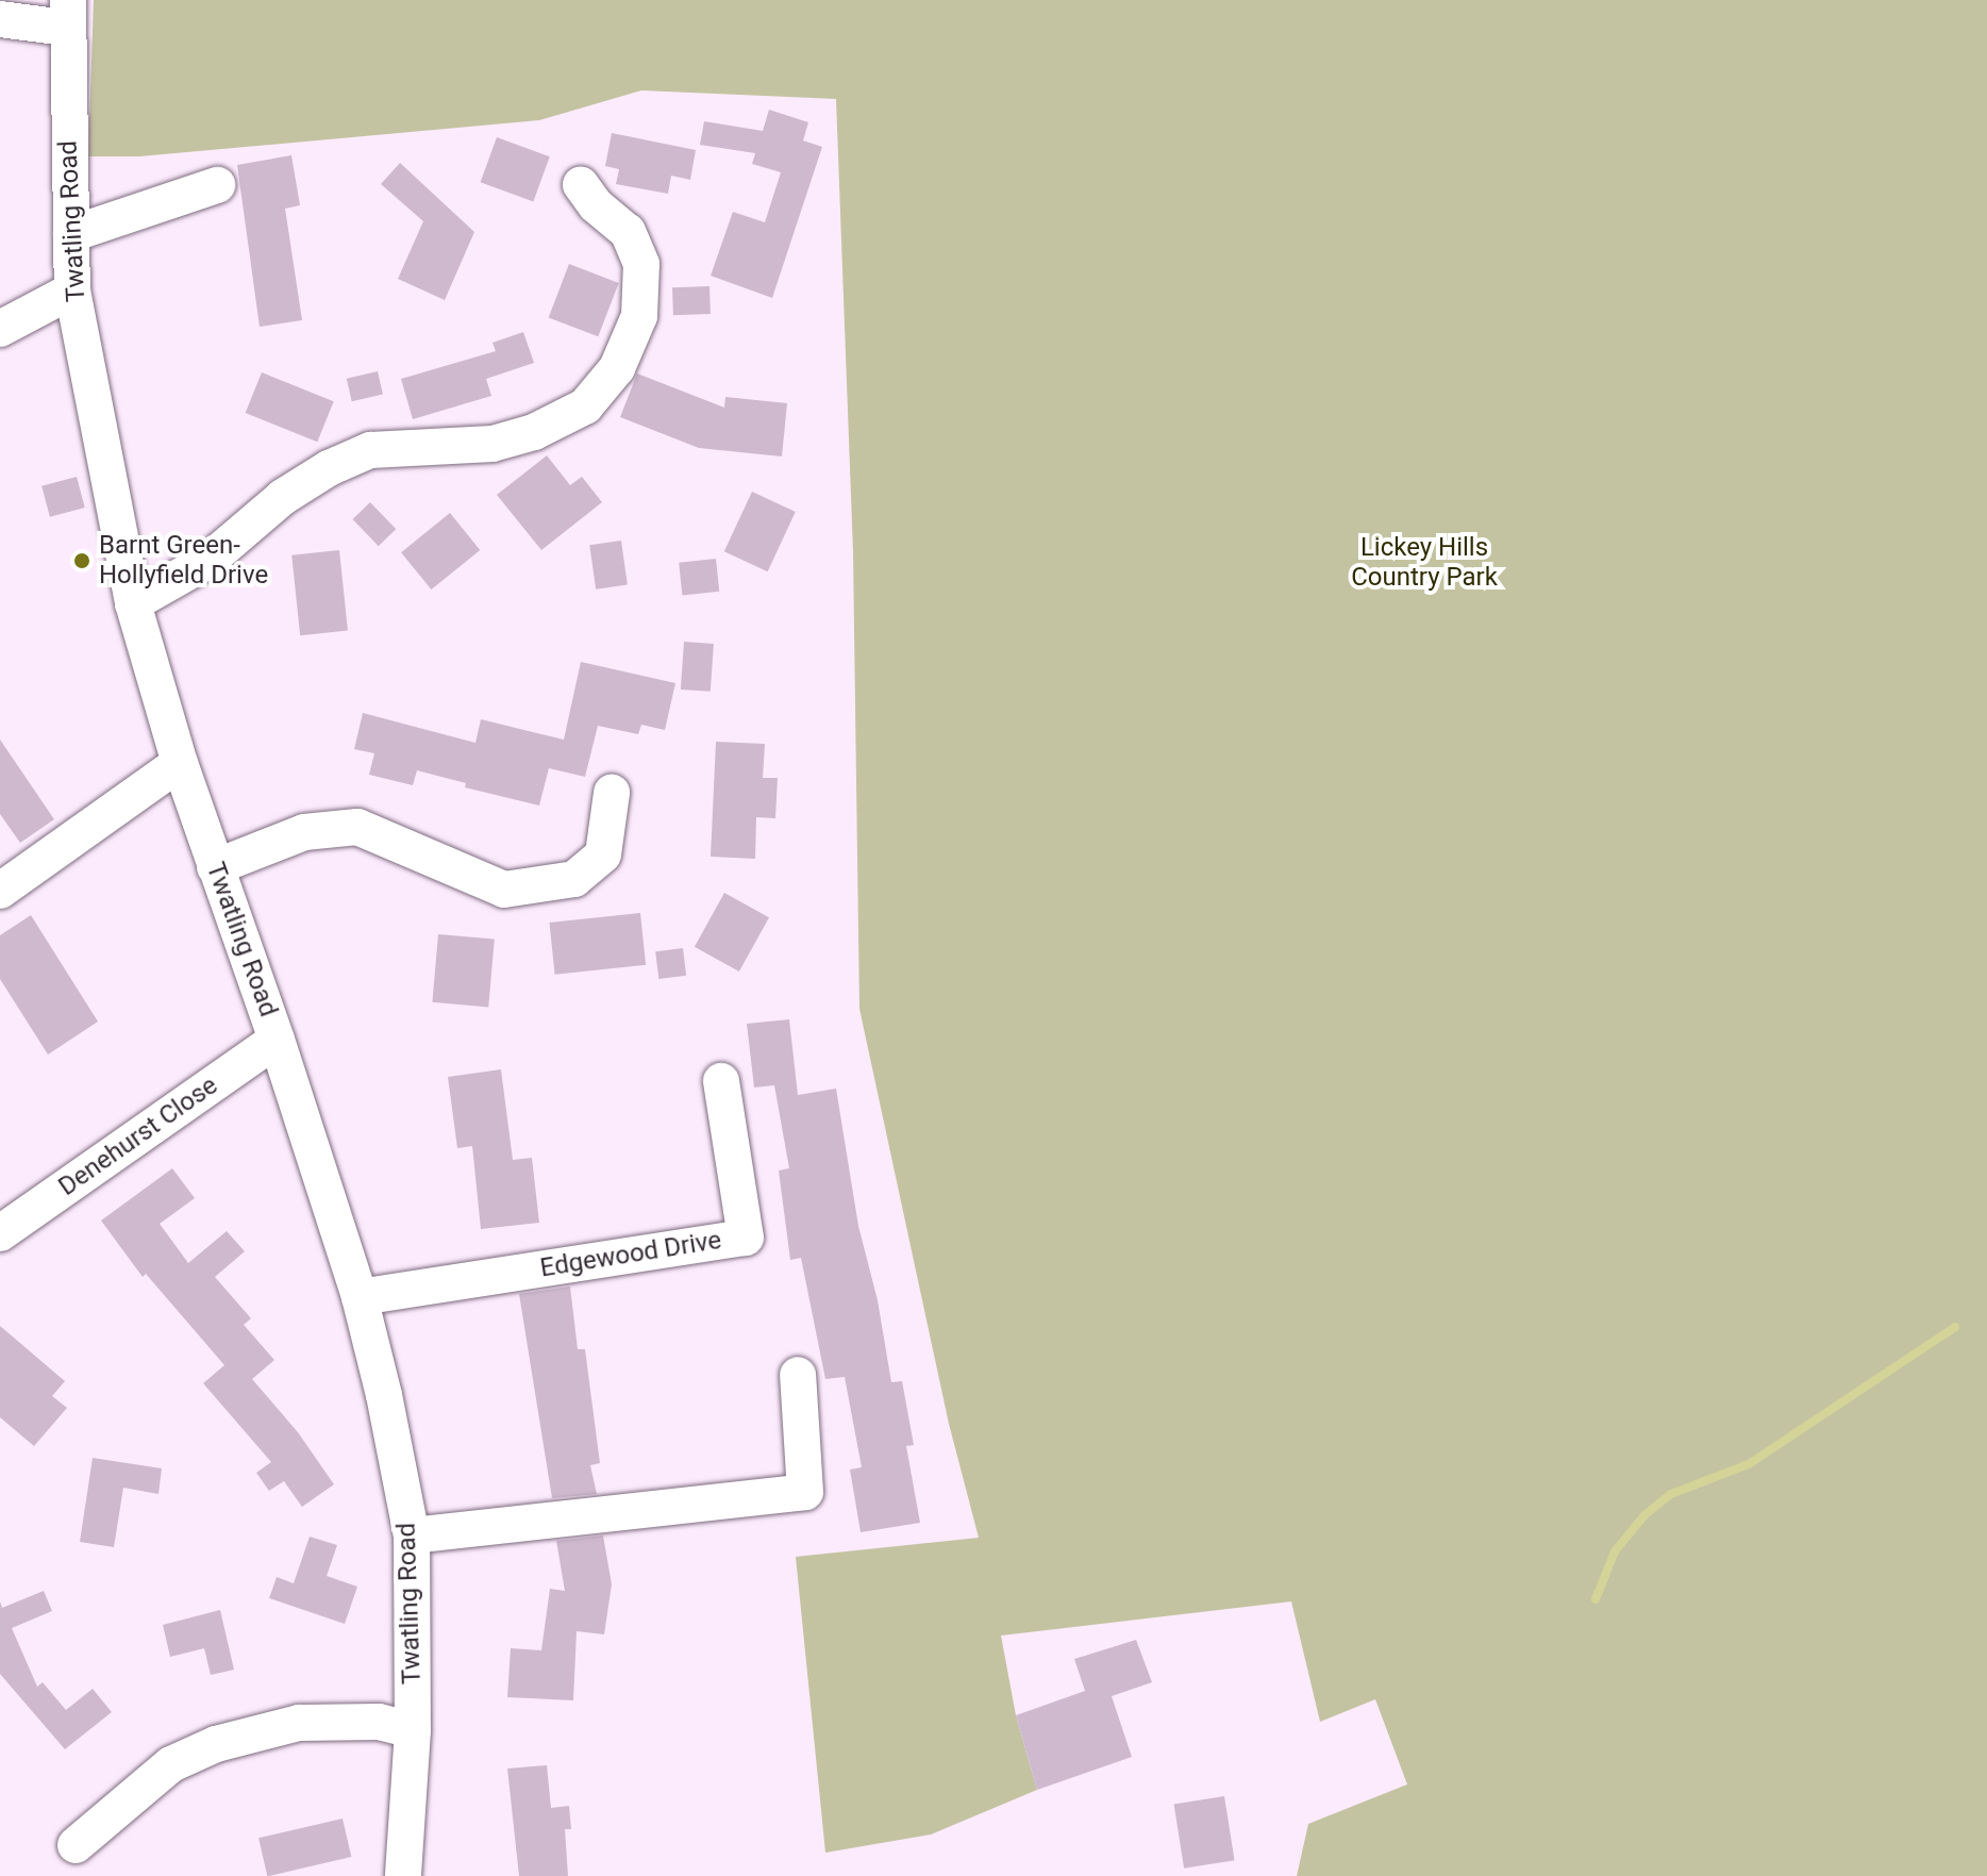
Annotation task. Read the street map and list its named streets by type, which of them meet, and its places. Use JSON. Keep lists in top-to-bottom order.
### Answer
{
  "streets": {
    "street": ["Twatling Road", "Denehurst Close", "Edgewood Drive"]
  },
  "crossings": [
    ["Twatling Road", "Denehurst Close"],
    ["Twatling Road", "Edgewood Drive"]
  ],
  "parks": ["Lickey Hills Country Park"],
  "places": ["Barnt Green- Hollyfield Drive"]
}
